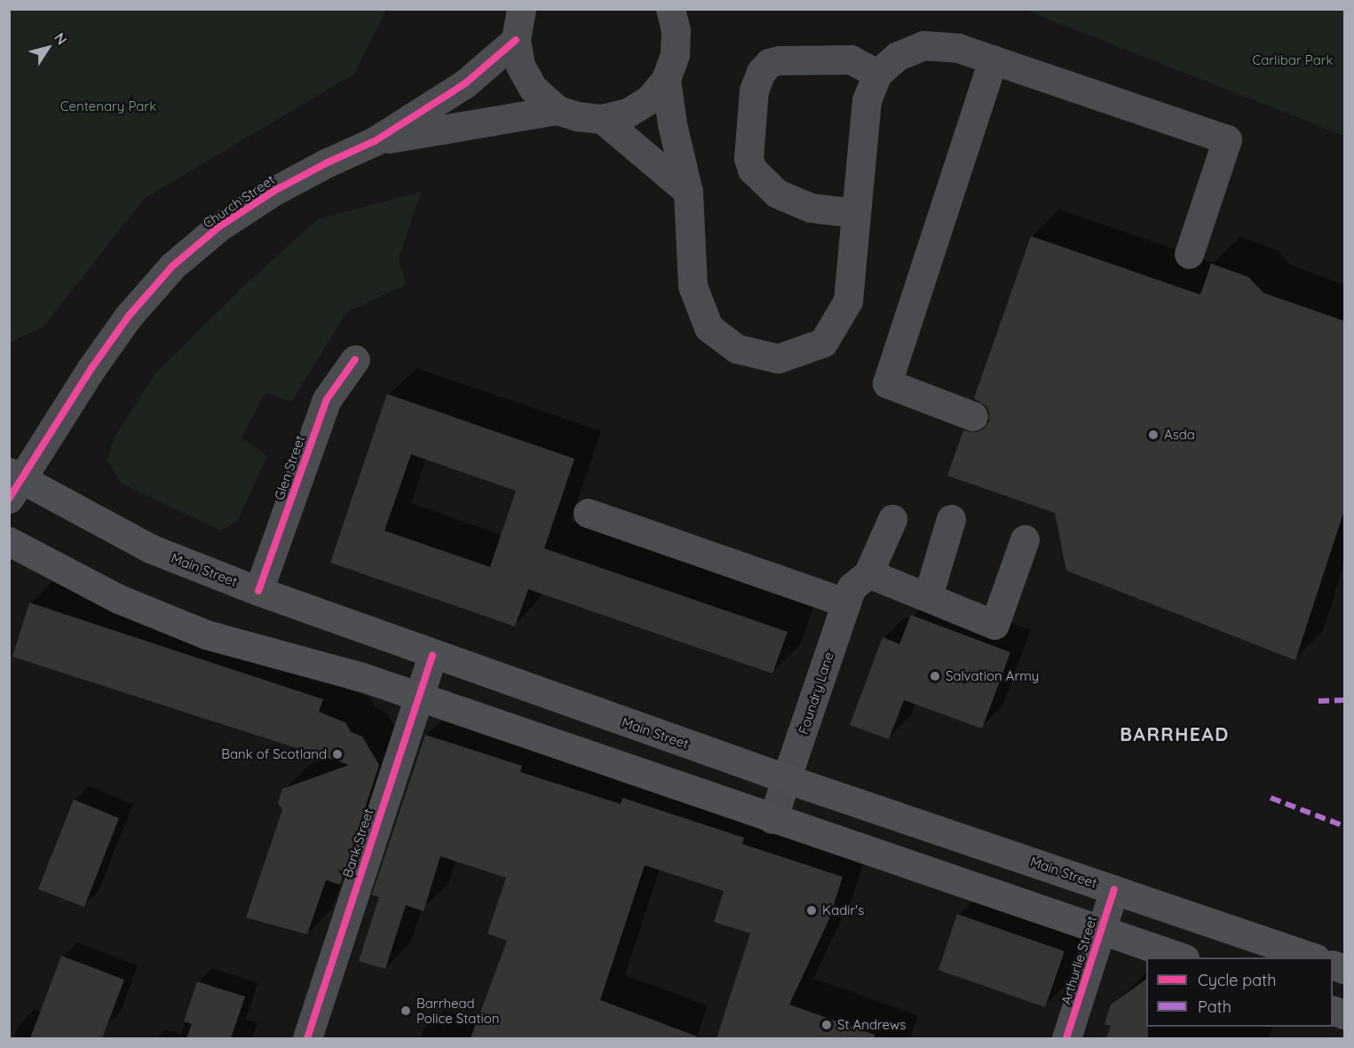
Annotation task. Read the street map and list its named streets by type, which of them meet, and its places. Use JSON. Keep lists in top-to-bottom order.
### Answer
{
  "streets": {
    "main road": ["Main Street"],
    "street": [
      "Church Street",
      "Glen Street",
      "Foundry Lane",
      "Bank Street",
      "Arthurlie Street"
    ]
  },
  "crossings": [
    ["Church Street", "Main Street"],
    ["Glen Street", "Main Street"],
    ["Main Street", "Foundry Lane"],
    ["Main Street", "Bank Street"],
    ["Main Street", "Arthurlie Street"]
  ],
  "districts": ["BARRHEAD"],
  "parks": ["Carlibar Park", "Centenary Park"],
  "places": [
    "Asda",
    "Salvation Army",
    "Bank of Scotland",
    "Kadir's",
    "Barrhead Police Station",
    "St Andrews"
  ],
  "legend": ["Cycle path", "Path"],
  "north": "top right"
}
